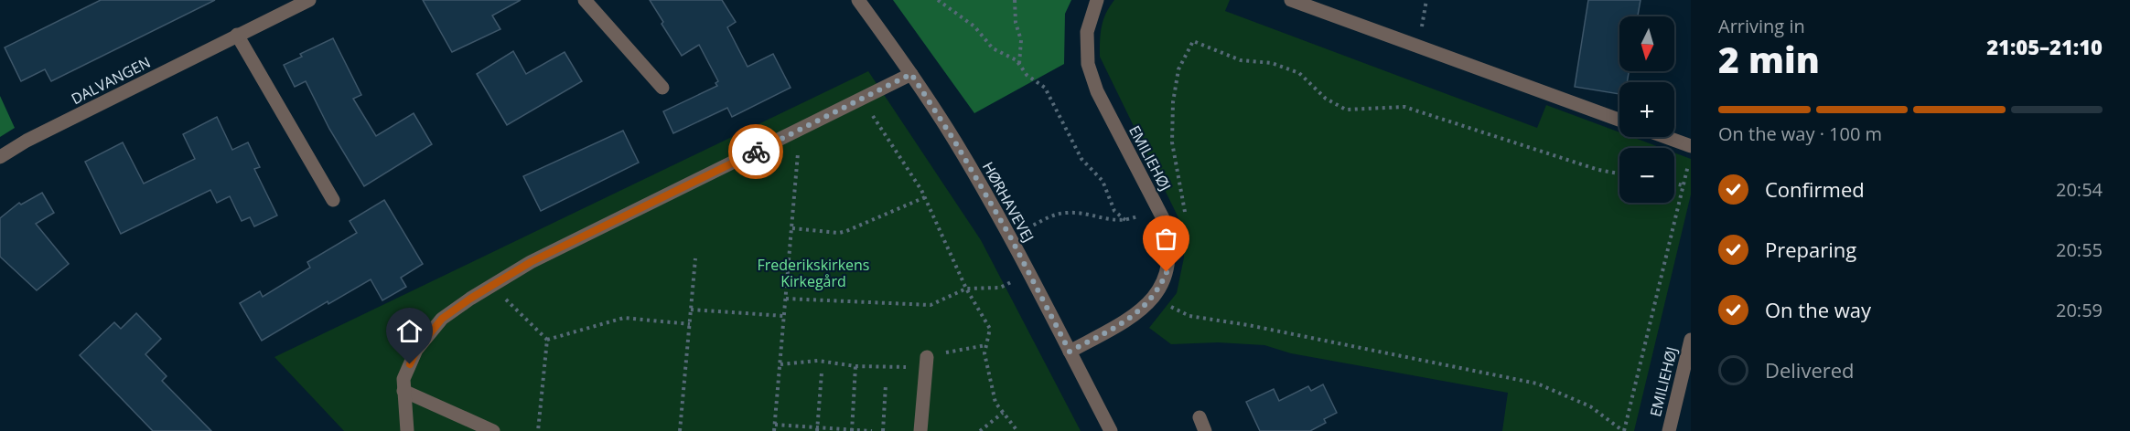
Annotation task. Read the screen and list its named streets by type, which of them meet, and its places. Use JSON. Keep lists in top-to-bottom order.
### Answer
{
  "streets": {
    "street": ["DALVANGEN", "EMILIEHØJ", "HØRHAVEVEJ"]
  },
  "crossings": [
    ["EMILIEHØJ", "HØRHAVEVEJ"]
  ],
  "parks": ["Frederikskirkens Kirkegård"],
  "north": "bottom",
  "page": {
    "heading": ["2 min", "Arriving in", "21:05–21:10"],
    "map_buttons": ["+", "−"],
    "bar": "On the way · 100 m",
    "list": [
      ["Confirmed", "20:54"],
      ["Preparing", "20:55"],
      ["On the way", "20:59"],
      "Delivered"
    ]
  }
}
